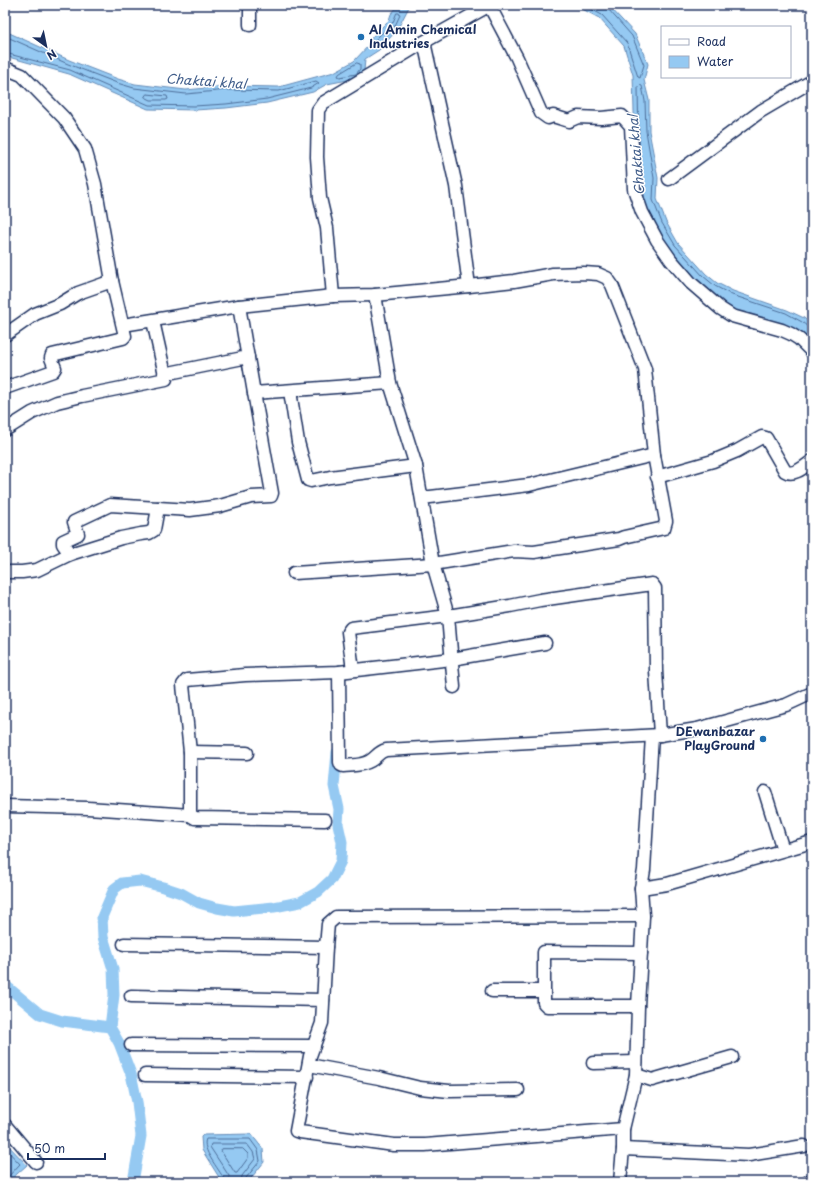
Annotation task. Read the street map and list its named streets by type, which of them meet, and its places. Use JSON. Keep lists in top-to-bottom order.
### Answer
{
  "water": ["Chaktai khal"],
  "places": ["Al Amin Chemical Industries", "DEwanbazar PlayGround"],
  "legend": ["Road", "Water"],
  "scale_bar": "50 m",
  "north": "bottom right"
}
